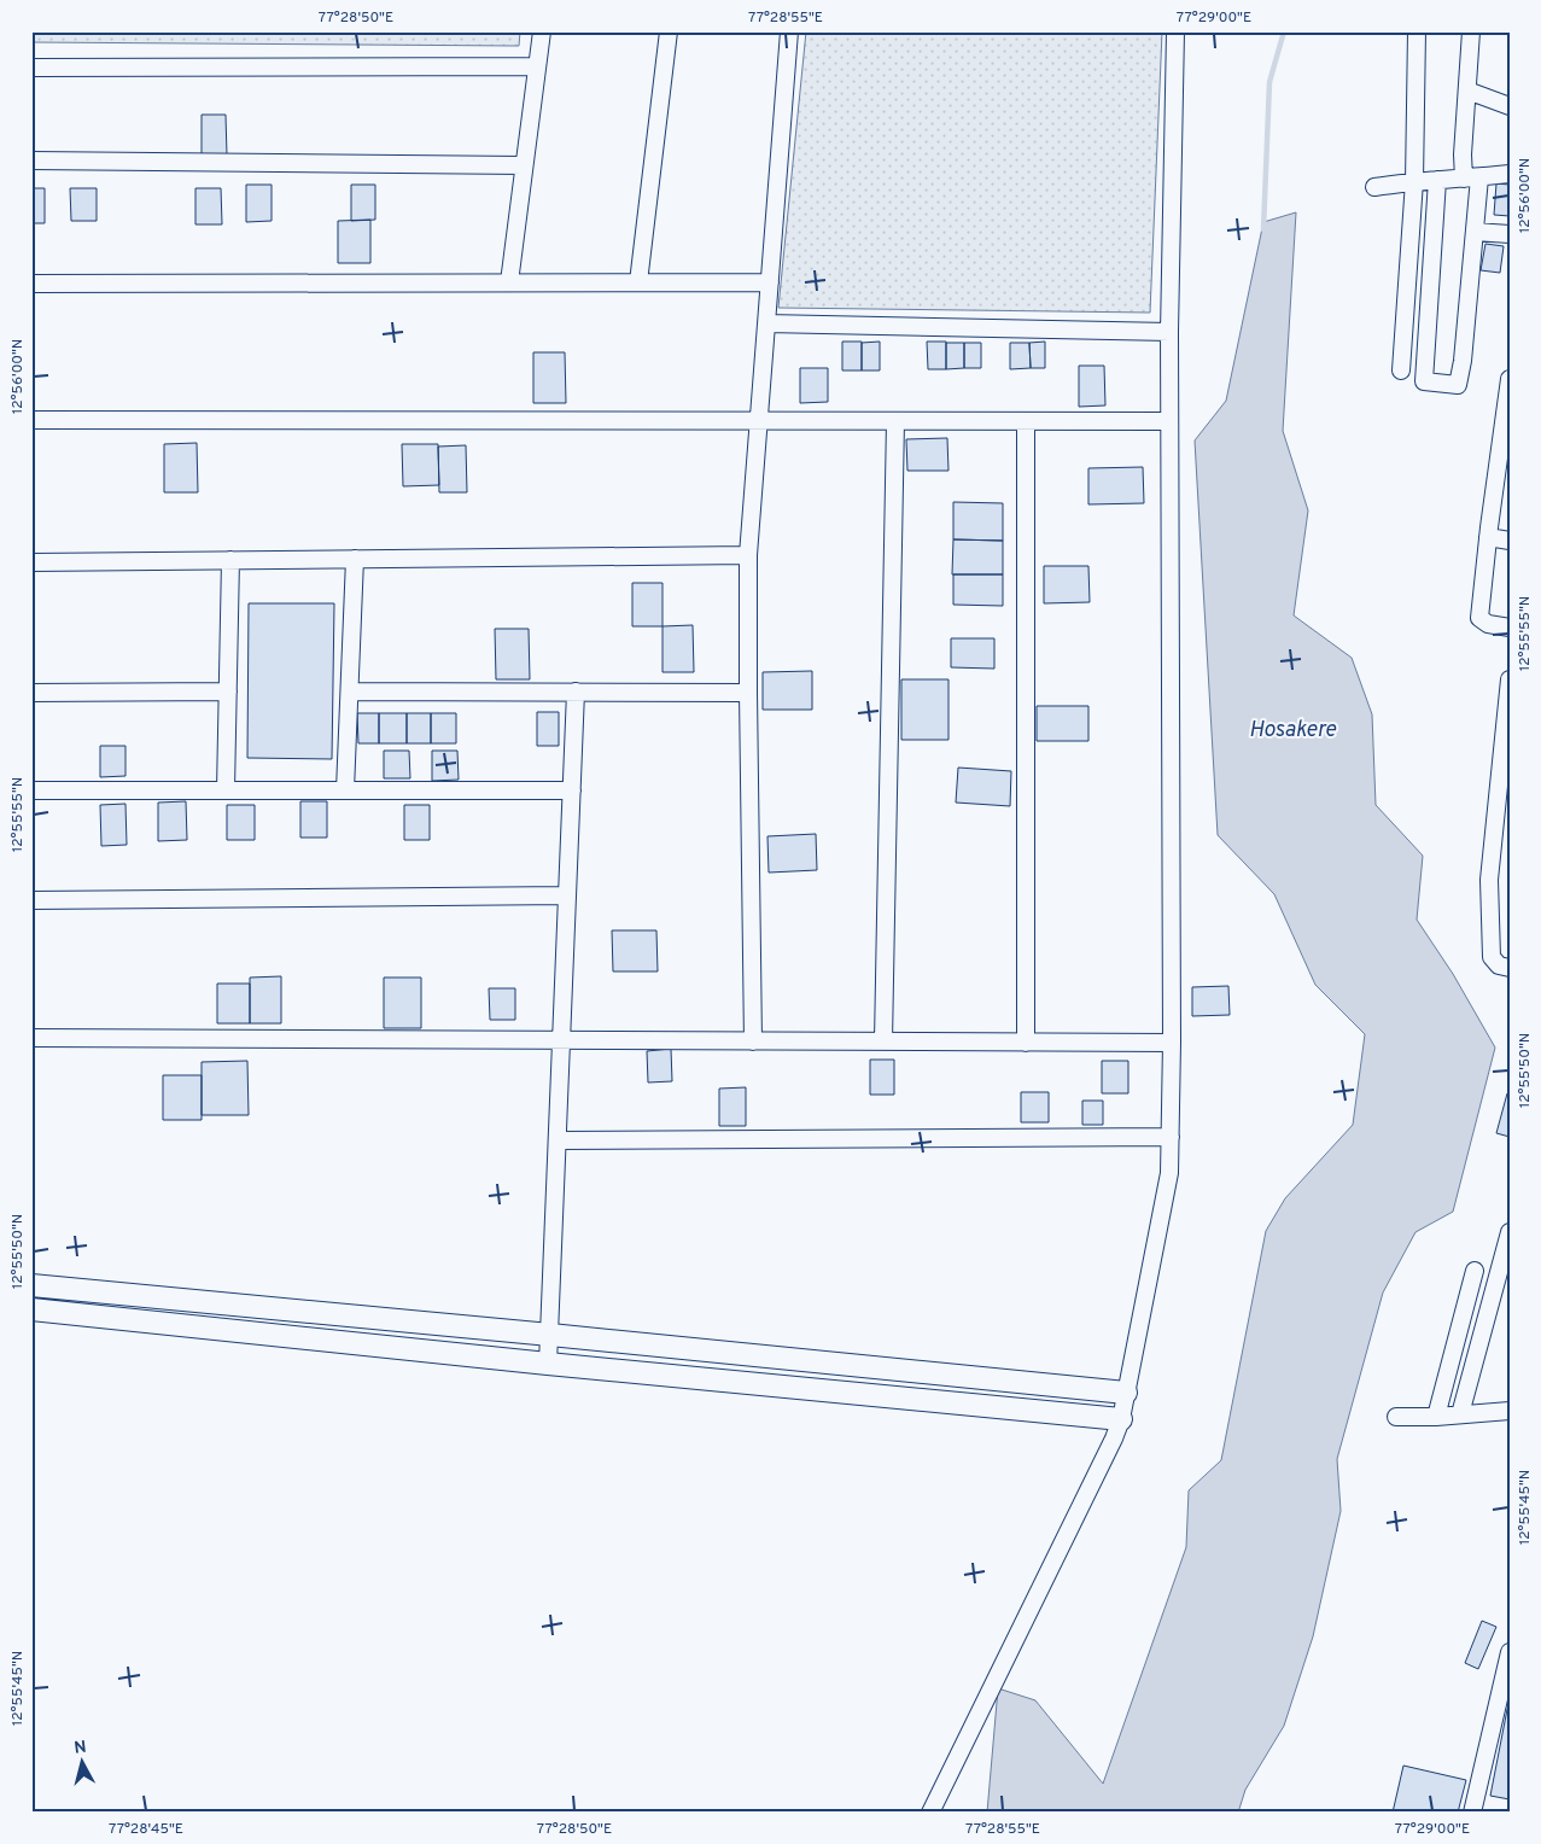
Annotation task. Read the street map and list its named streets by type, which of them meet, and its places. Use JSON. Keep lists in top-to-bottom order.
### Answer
{
  "water": ["Hosakere"],
  "north": "top",
  "coordinates": [
    "77°28'50\"E",
    "77°28'55\"E",
    "77°29'00\"E",
    "12°56'00\"N",
    "12°55'55\"N",
    "12°55'50\"N",
    "12°55'45\"N",
    "77°28'45\"E"
  ]
}
